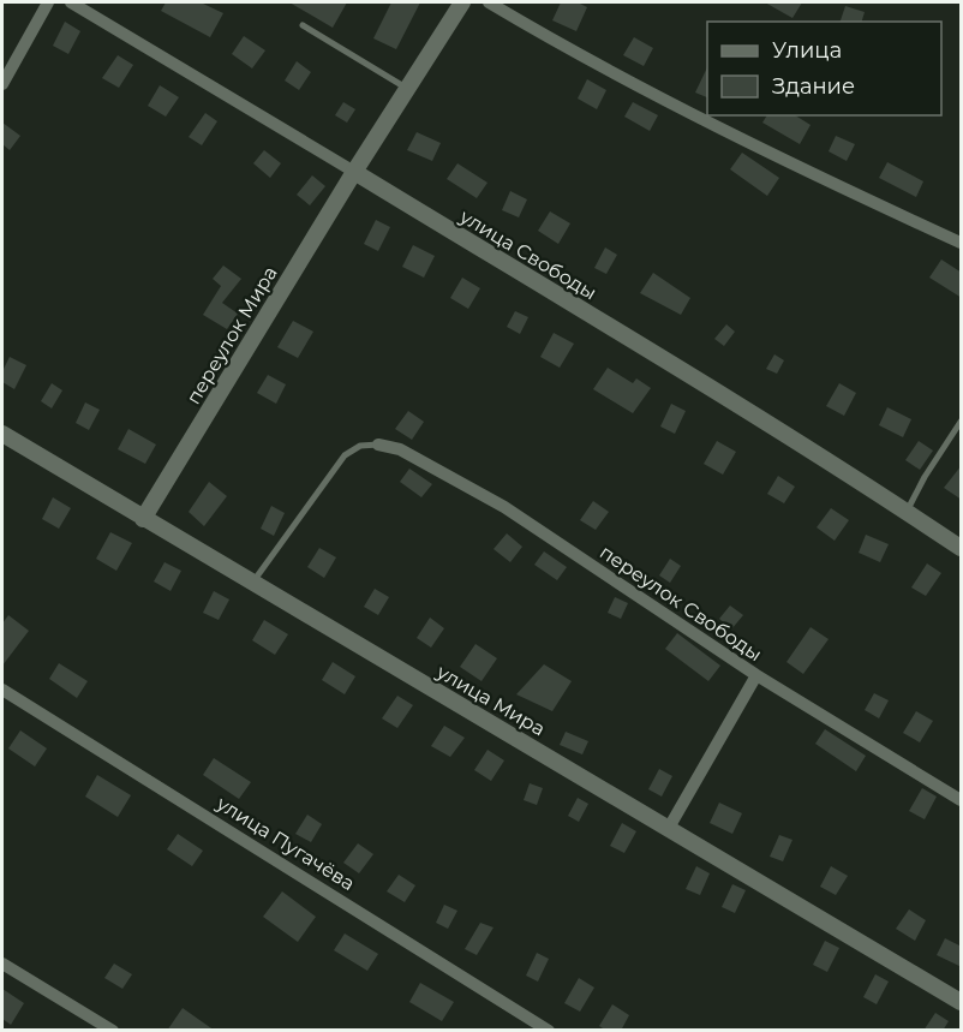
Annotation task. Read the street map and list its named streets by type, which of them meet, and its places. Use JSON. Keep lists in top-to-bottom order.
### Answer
{
  "streets": {
    "street": [
      "улица Свободы",
      "переулок Мира",
      "переулок Свободы",
      "улица Мира",
      "улица Пугачёва"
    ]
  },
  "crossings": [
    ["улица Свободы", "переулок Мира"],
    ["переулок Мира", "улица Мира"]
  ],
  "legend": ["Улица", "Здание"]
}
